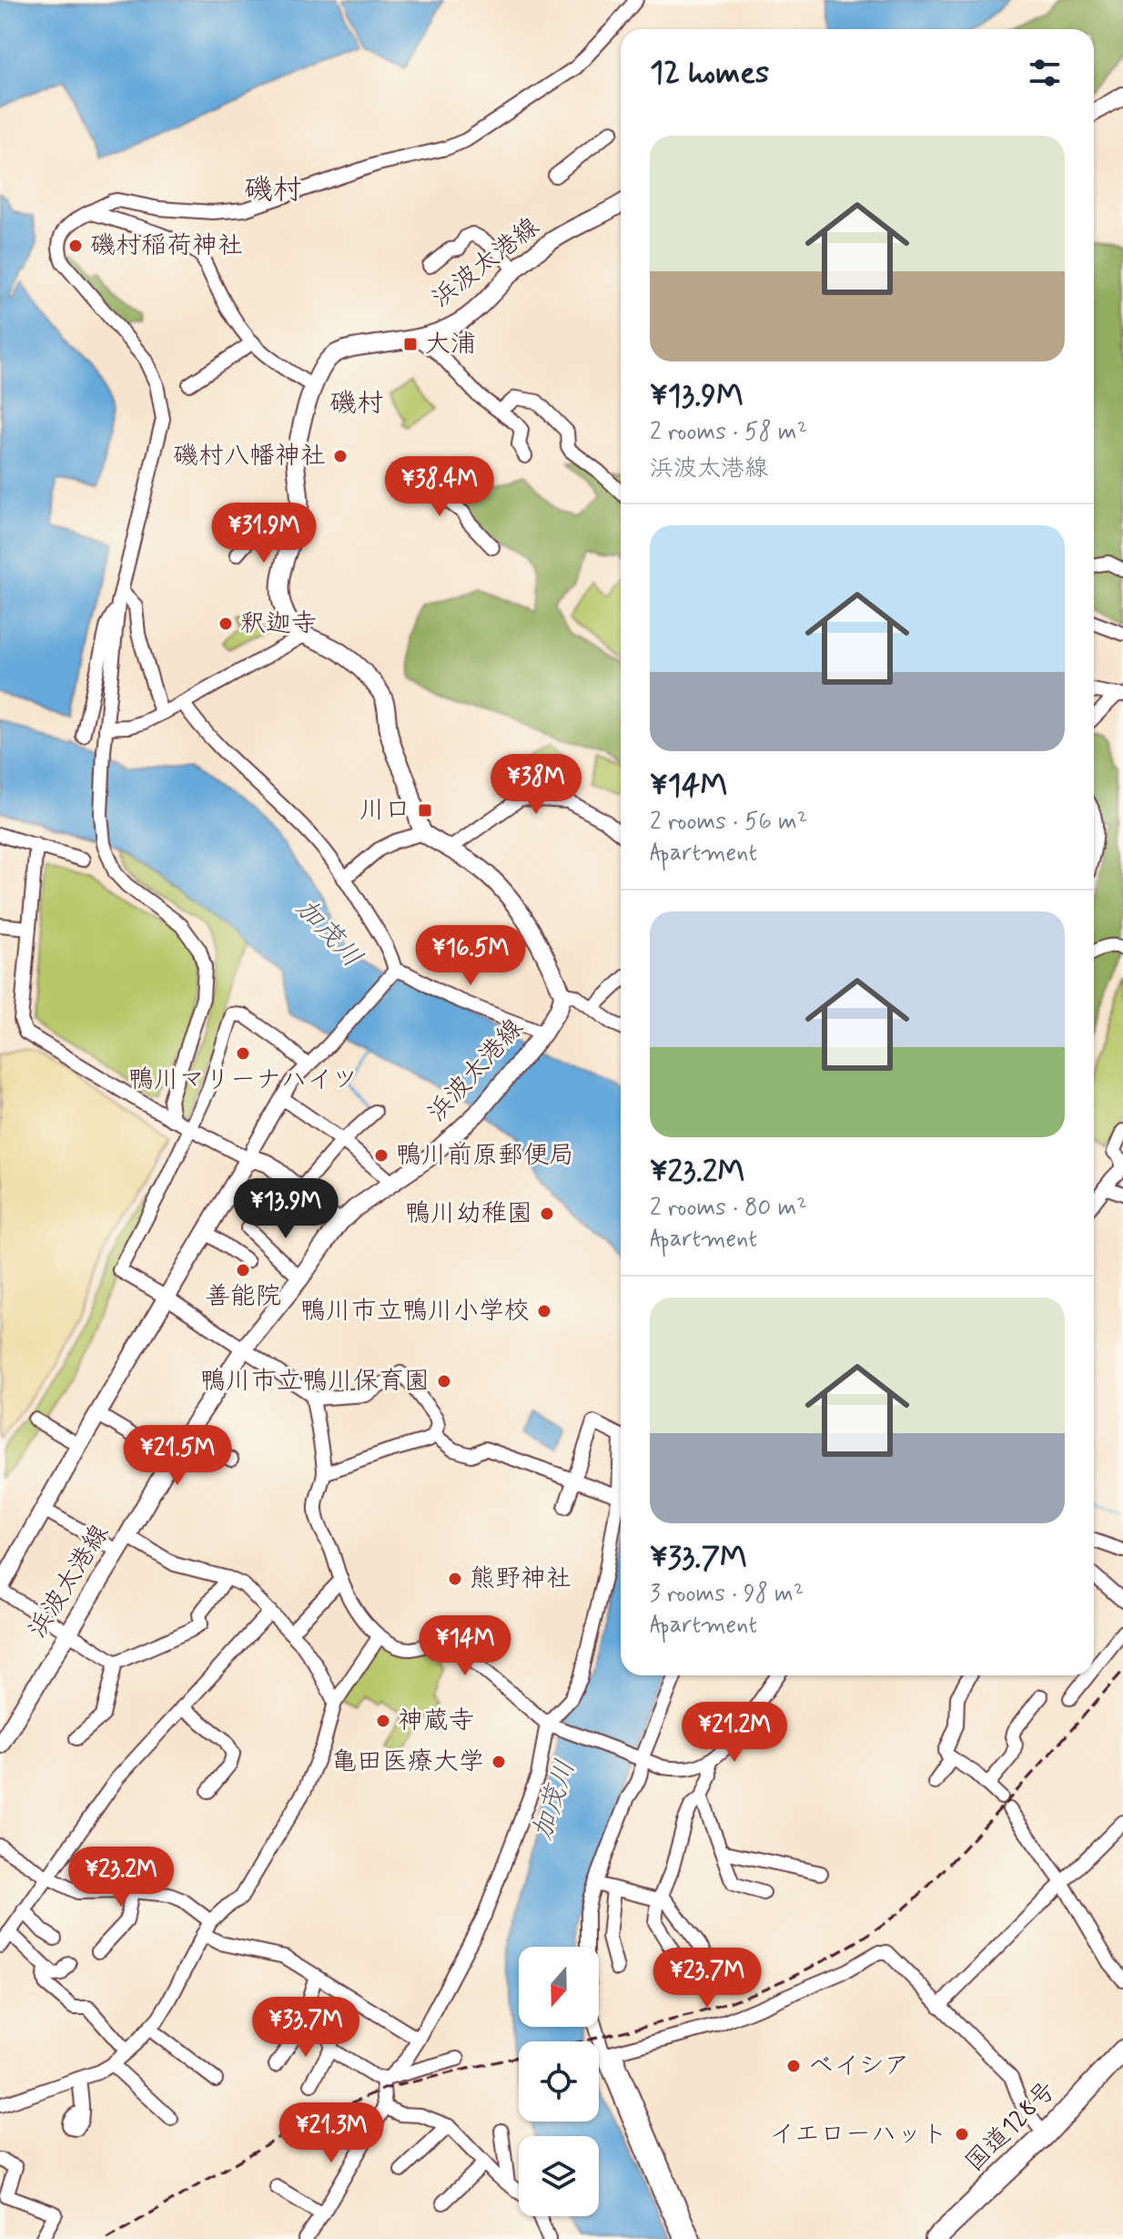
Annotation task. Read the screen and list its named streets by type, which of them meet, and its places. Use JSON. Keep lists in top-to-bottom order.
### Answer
{
  "streets": {
    "highway": ["国道128号"],
    "main road": ["浜波太港線"]
  },
  "districts": ["磯村", "磯村"],
  "water": ["加茂川"],
  "places": {
    "other": [
      "磯村稲荷神社",
      "磯村八幡神社",
      "釈迦寺",
      "鴨川マリーナハイツ",
      "鴨川前原郵便局",
      "鴨川幼稚園",
      "善能院",
      "鴨川市立鴨川小学校",
      "鴨川市立鴨川保育園",
      "熊野神社",
      "神蔵寺",
      "亀田医療大学",
      "ベイシア",
      "イエローハット"
    ],
    "transit": ["大浦", "川口"]
  },
  "north": "bottom",
  "page": {
    "heading": "12 homes",
    "list": [
      {
        "name": "¥13.9M",
        "note": "2 rooms · 58 m² · 浜波太港線"
      },
      {
        "name": "¥14M",
        "note": "2 rooms · 56 m² · Apartment"
      },
      {
        "name": "¥23.2M",
        "note": "2 rooms · 80 m² · Apartment"
      },
      {
        "name": "¥33.7M",
        "note": "3 rooms · 98 m² · Apartment"
      }
    ],
    "price": [
      "¥38.4M",
      "¥31.9M",
      "¥38M",
      "¥16.5M",
      "¥13.9M",
      "¥21.5M",
      "¥14M",
      "¥21.2M",
      "¥23.2M",
      "¥23.7M",
      "¥33.7M",
      "¥21.3M"
    ]
  }
}
